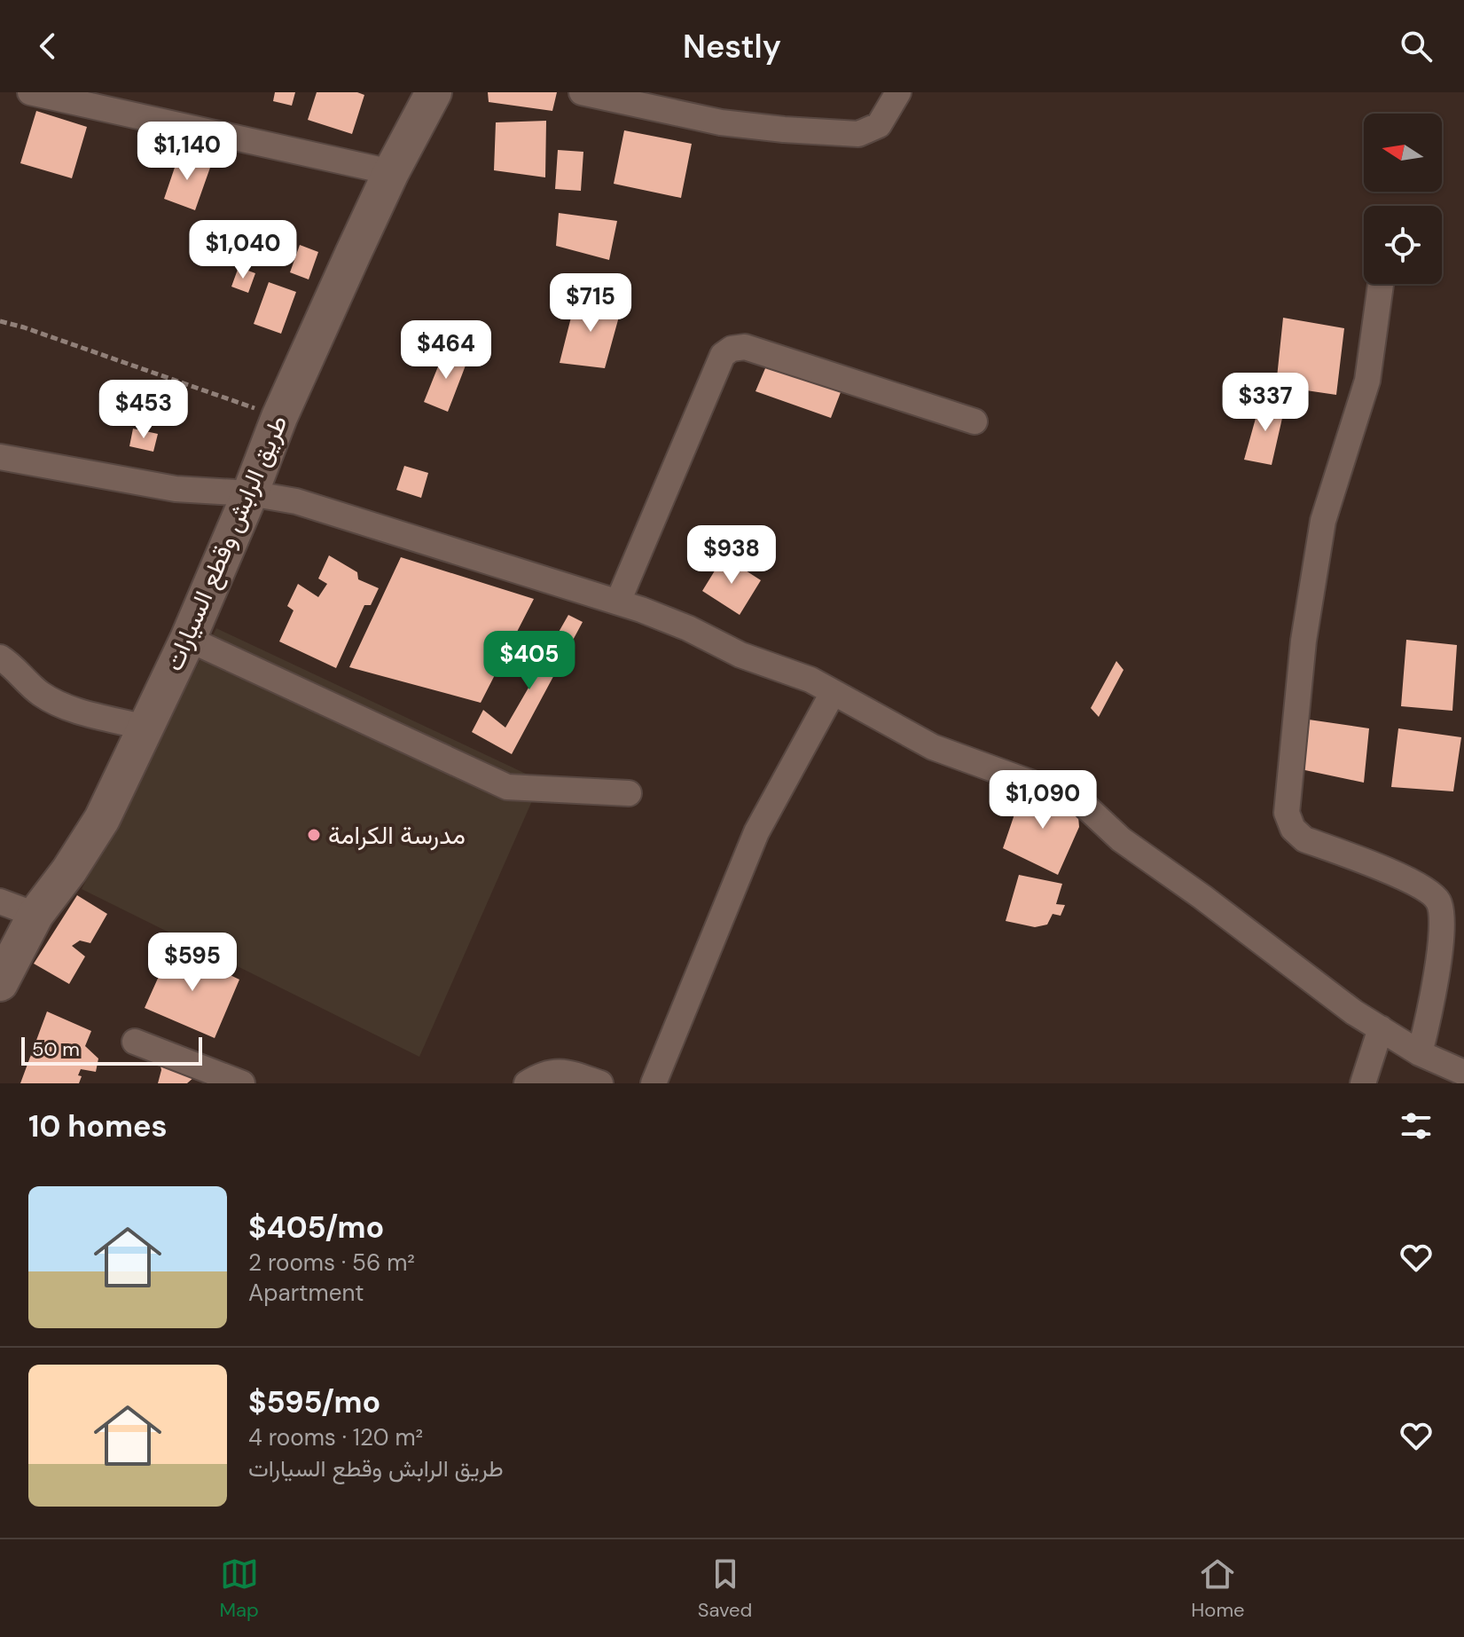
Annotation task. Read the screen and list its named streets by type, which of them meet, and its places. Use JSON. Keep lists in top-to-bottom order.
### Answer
{
  "streets": {
    "main road": ["طريق الرابش وقطع السيارات"]
  },
  "places": ["مدرسة الكرامة"],
  "scale_bar": "50 m",
  "north": "left",
  "page": {
    "header": "Nestly",
    "price": [
      "$1,140",
      "$1,040",
      "$715",
      "$464",
      "$337",
      "$453",
      "$938",
      "$405",
      "$1,090",
      "$595"
    ],
    "scale": "50 m",
    "heading": "10 homes",
    "list": [
      {
        "name": "$405/mo",
        "note": "2 rooms · 56 m² · Apartment"
      },
      {
        "name": "$595/mo",
        "note": "4 rooms · 120 m² · طريق الرابش وقطع السيارات"
      }
    ],
    "tabs": ["Map", "Saved", "Home"]
  }
}
